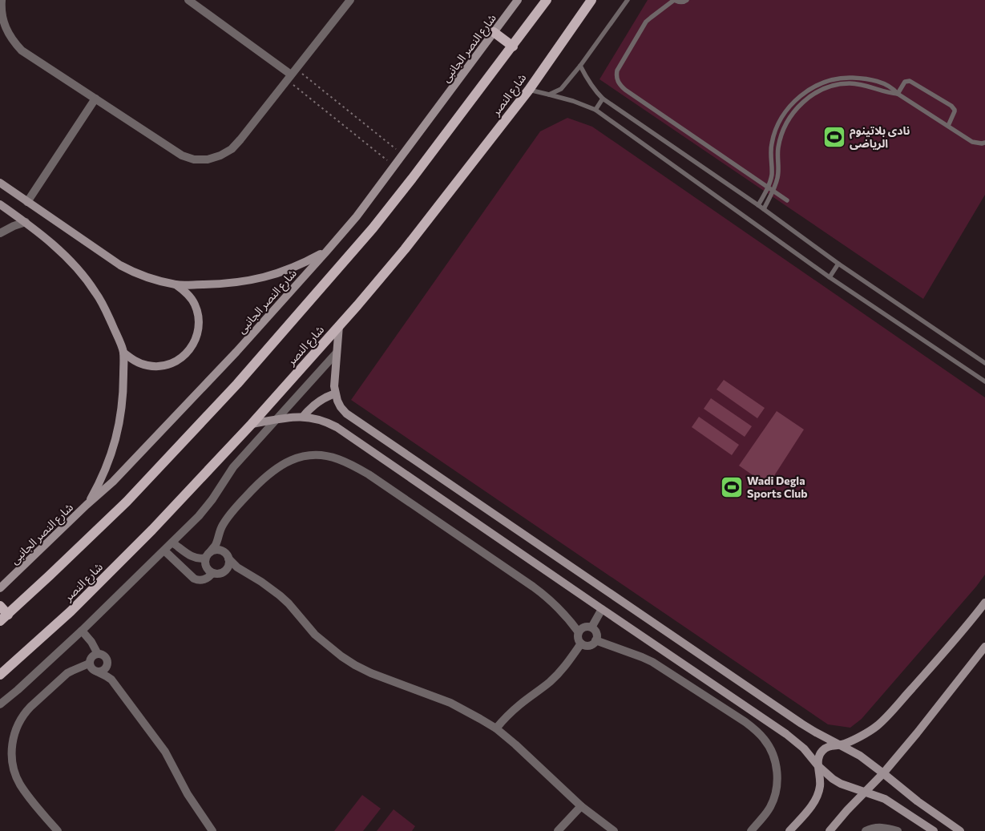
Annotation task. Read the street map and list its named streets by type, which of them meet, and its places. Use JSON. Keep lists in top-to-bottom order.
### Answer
{
  "streets": {
    "main road": ["شارع النصر"],
    "street": ["شارع النصر الجانبى"]
  },
  "places": {
    "sports": ["نادى بلاتينوم الرياضى", "Wadi Degla Sports Club"]
  }
}
